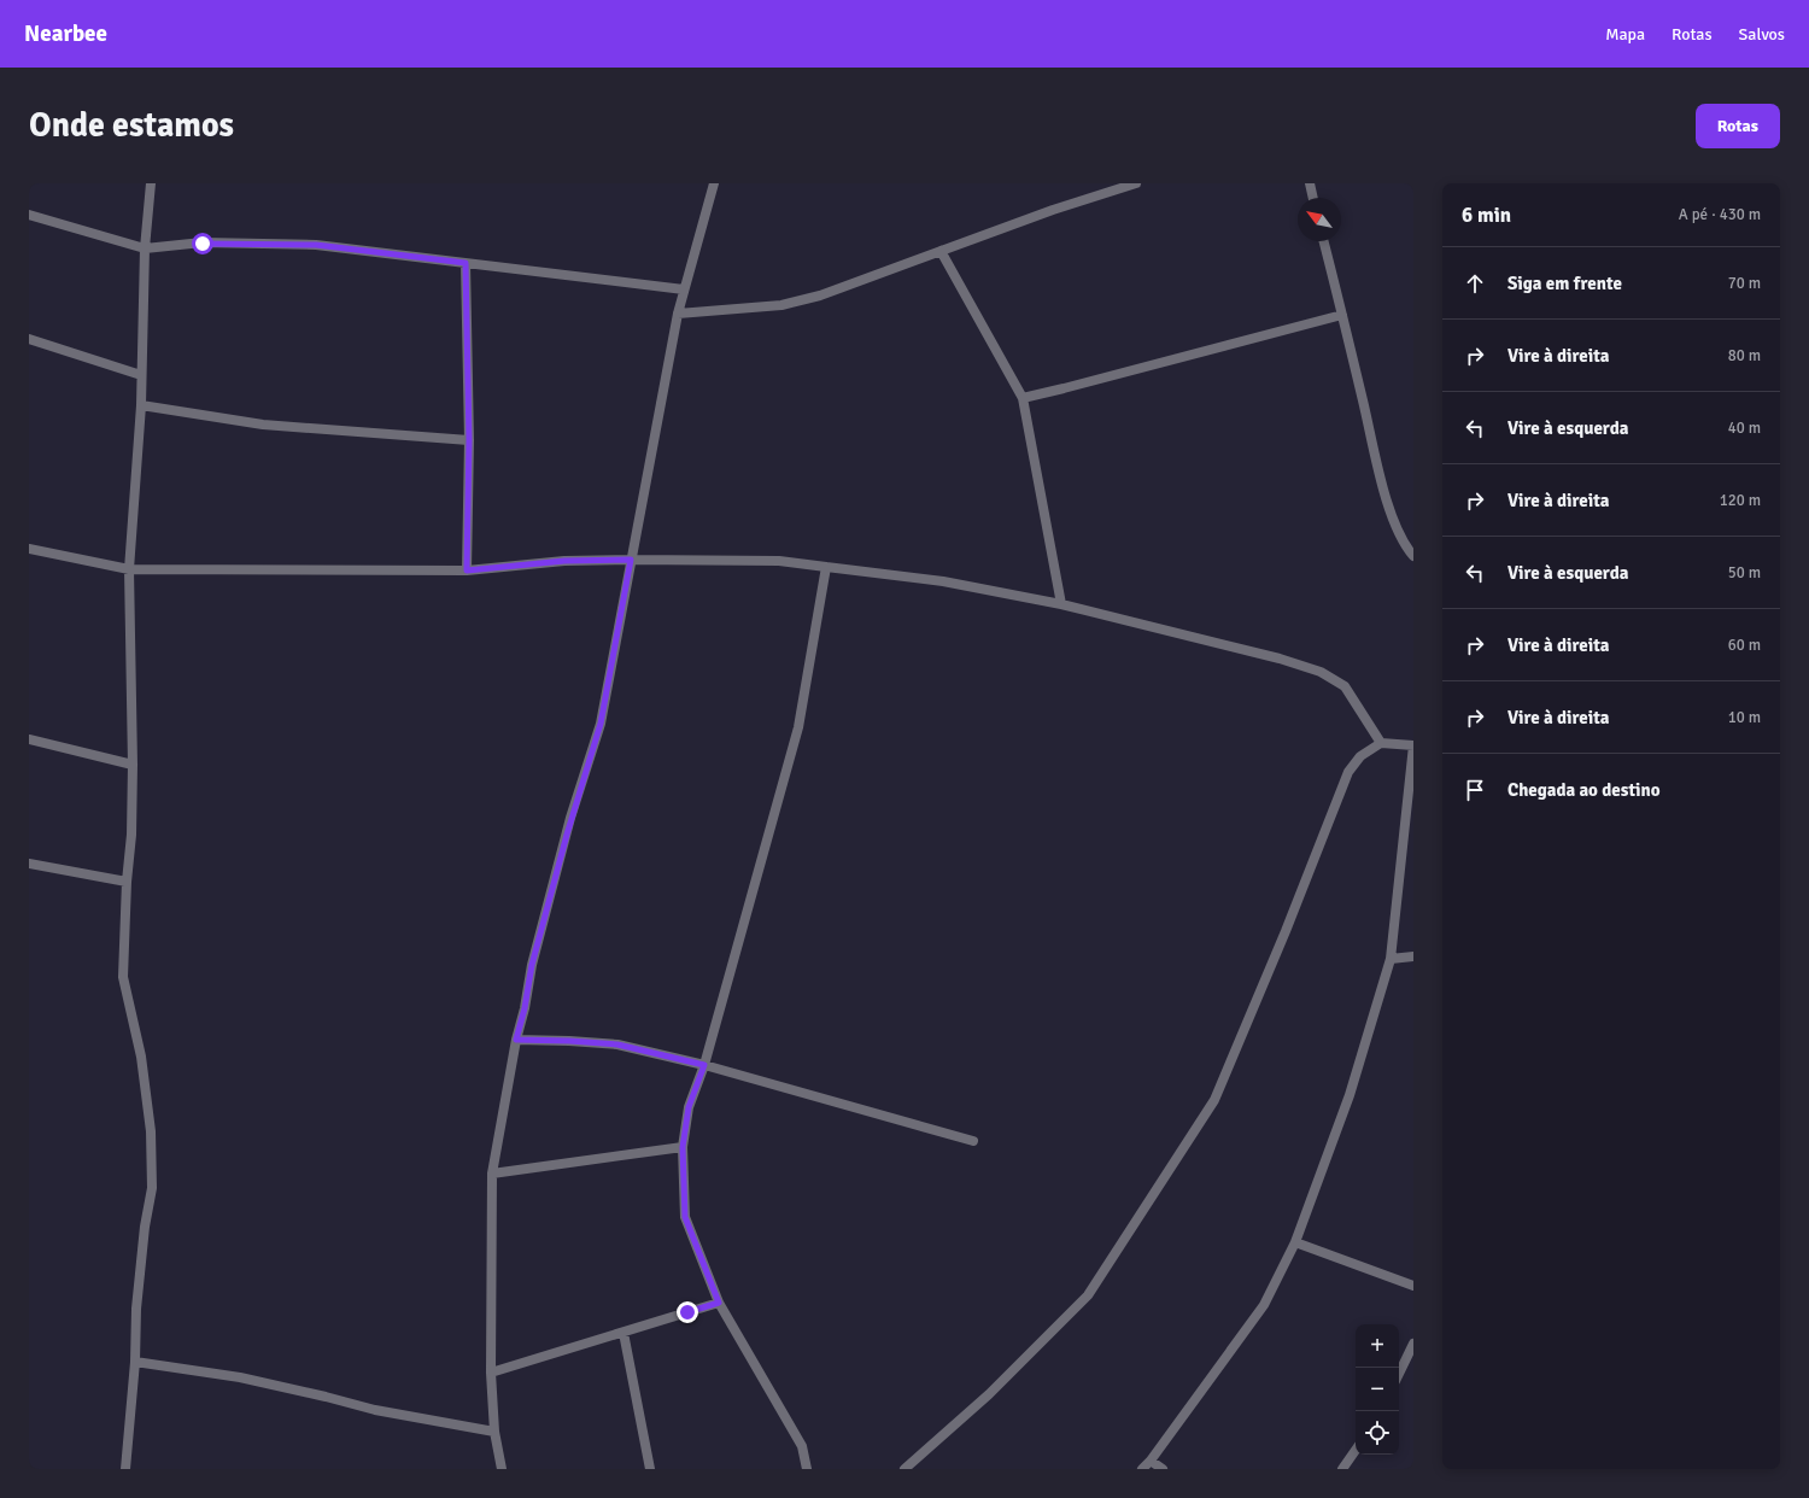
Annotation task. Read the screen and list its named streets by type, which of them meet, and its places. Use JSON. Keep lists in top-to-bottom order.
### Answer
{
  "north": "top left",
  "page": {
    "header": "Nearbee",
    "nav": ["Mapa", "Rotas", "Salvos"],
    "buttons": "Rotas",
    "title": "Onde estamos",
    "heading": ["6 min", "A pé · 430 m"],
    "list": [
      ["Siga em frente", "70 m"],
      ["Vire à direita", "80 m"],
      ["Vire à esquerda", "40 m"],
      ["Vire à direita", "120 m"],
      ["Vire à esquerda", "50 m"],
      ["Vire à direita", "60 m"],
      ["Vire à direita", "10 m"],
      "Chegada ao destino"
    ],
    "map_buttons": ["+", "−"]
  }
}
